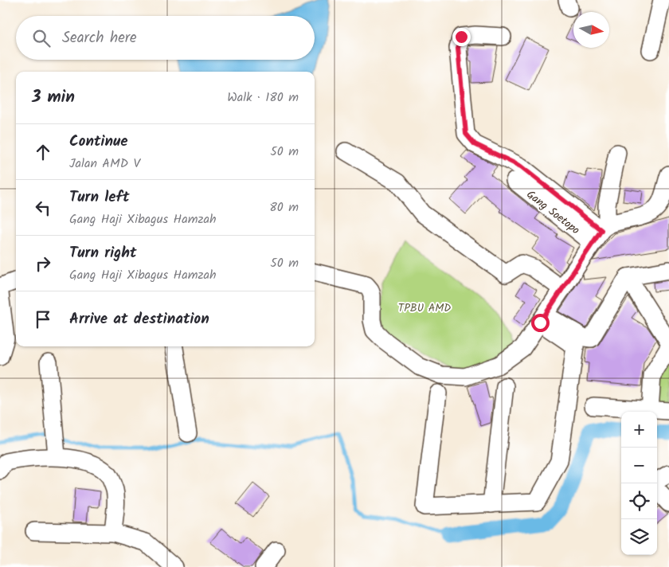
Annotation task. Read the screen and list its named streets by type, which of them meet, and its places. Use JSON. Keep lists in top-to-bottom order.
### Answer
{
  "streets": {
    "street": ["Gang Soetopo"]
  },
  "parks": ["TPBU AMD"],
  "north": "right",
  "page": {
    "search": "Search here",
    "heading": ["3 min", "Walk · 180 m"],
    "list": [
      ["Continue", "Jalan AMD V", "50 m"],
      ["Turn left", "Gang Haji Xibagus Hamzah", "80 m"],
      ["Turn right", "Gang Haji Xibagus Hamzah", "50 m"],
      "Arrive at destination"
    ],
    "map_buttons": ["+", "−"]
  }
}
